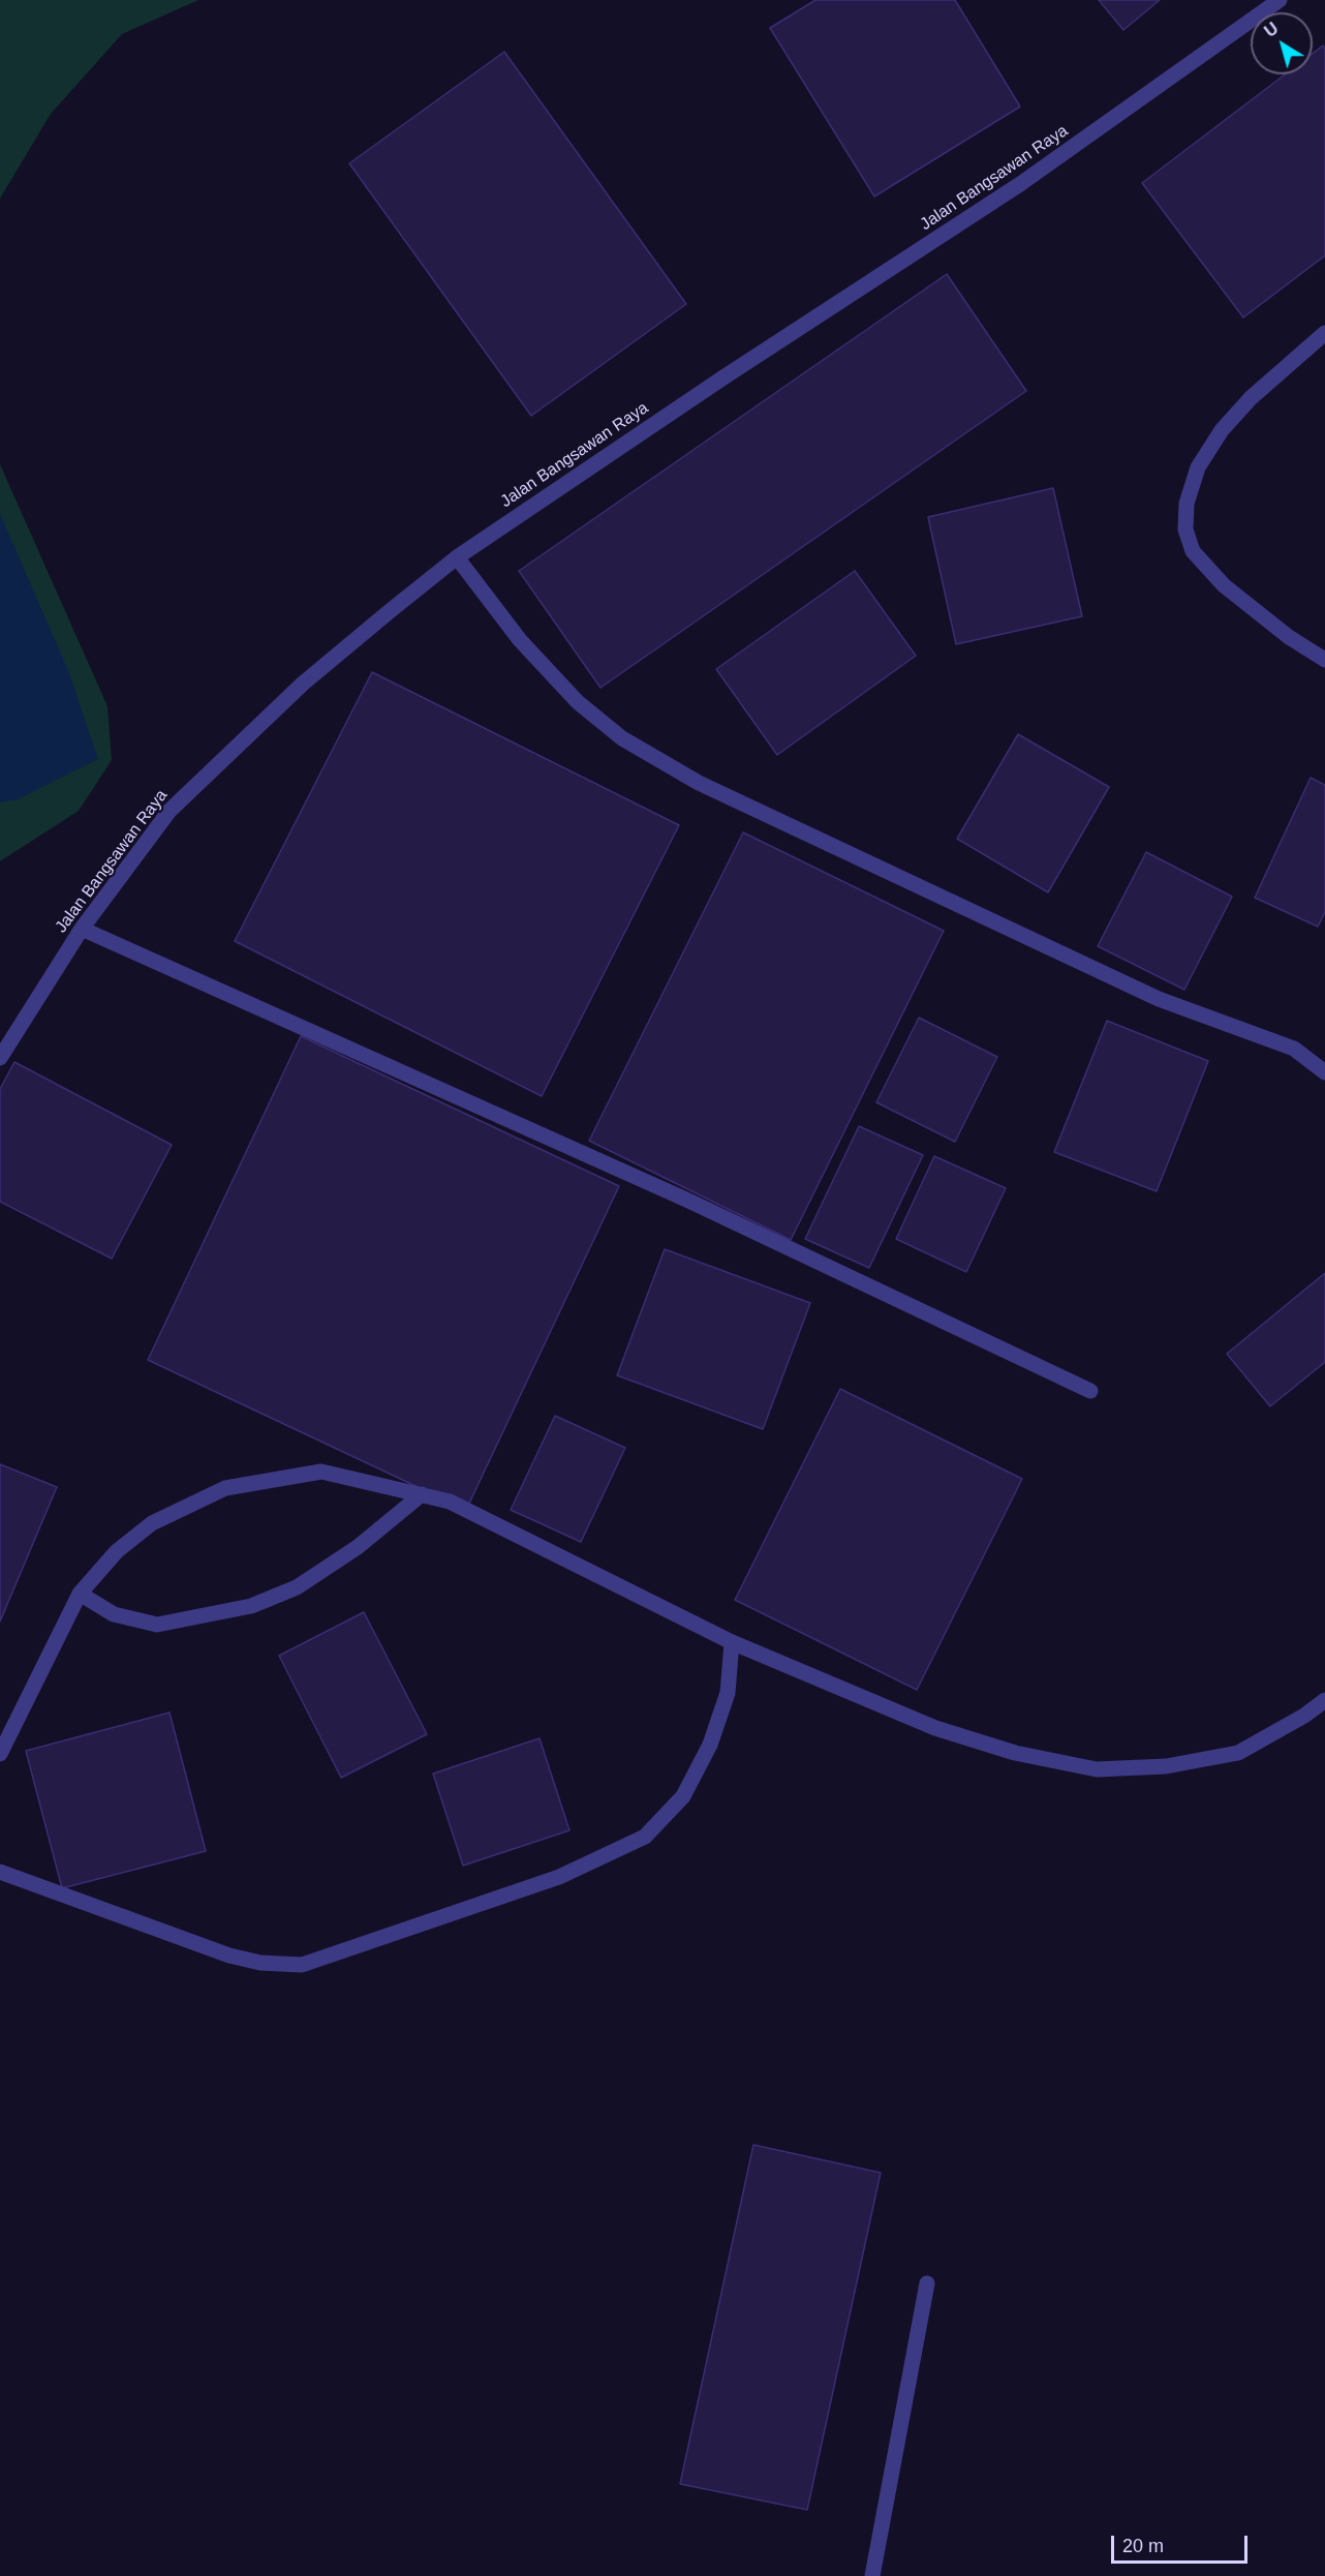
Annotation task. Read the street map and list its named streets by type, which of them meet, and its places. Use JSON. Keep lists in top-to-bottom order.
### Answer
{
  "streets": {
    "street": ["Jalan Bangsawan Raya"]
  },
  "scale_bar": "20 m",
  "north": "top left"
}
